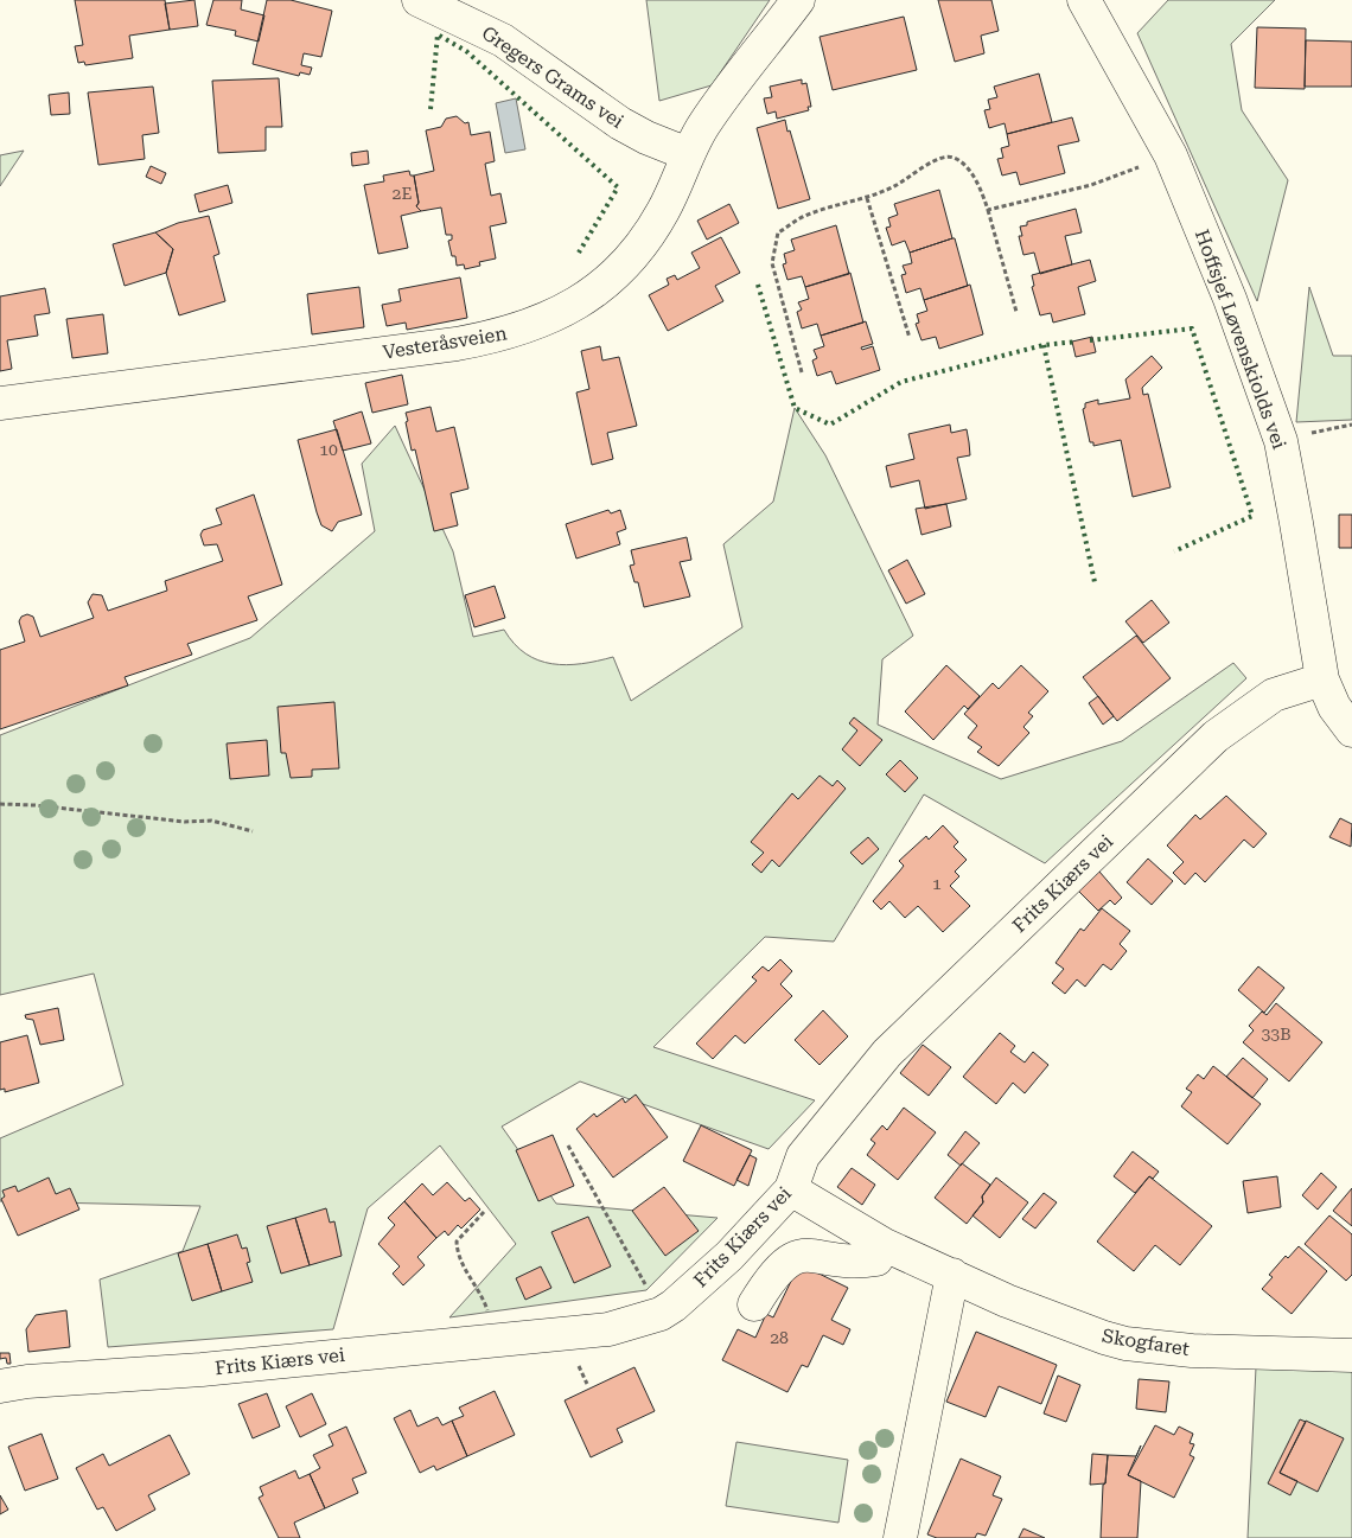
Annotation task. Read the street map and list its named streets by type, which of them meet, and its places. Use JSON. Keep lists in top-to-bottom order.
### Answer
{
  "streets": {
    "street": [
      "Gregers Grams vei",
      "Hoffsjef Løvenskiolds vei",
      "Vesteråsveien",
      "Frits Kiærs vei",
      "Skogfaret"
    ]
  },
  "crossings": [
    ["Gregers Grams vei", "Vesteråsveien"],
    ["Hoffsjef Løvenskiolds vei", "Frits Kiærs vei"],
    ["Frits Kiærs vei", "Skogfaret"]
  ],
  "house_numbers": [
    "2E",
    "10",
    "1",
    "33B",
    "28"
  ]
}
